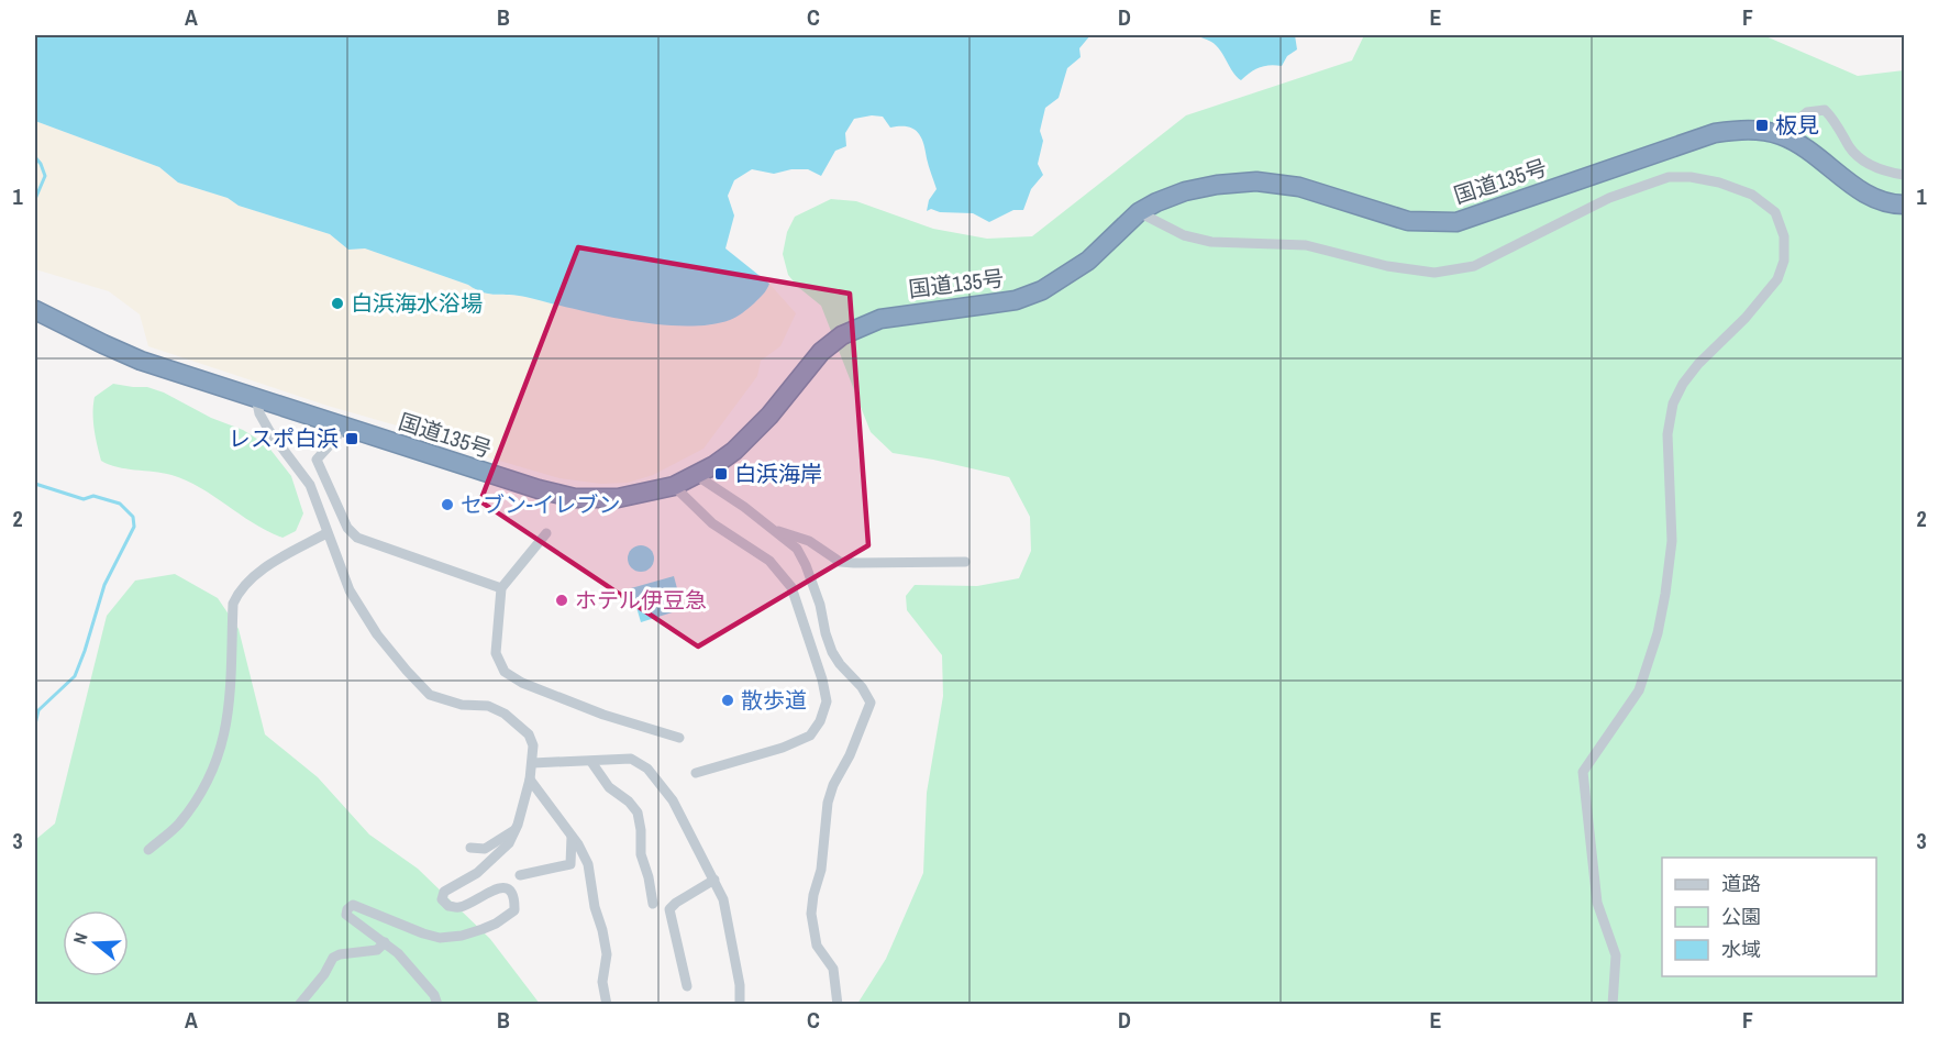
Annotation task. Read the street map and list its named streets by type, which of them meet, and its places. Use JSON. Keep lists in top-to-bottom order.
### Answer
{
  "streets": {
    "highway": ["国道135号"]
  },
  "places": {
    "transit": ["板見", "レスポ白浜", "白浜海岸"],
    "other": [
      "白浜海水浴場",
      "セブン-イレブン",
      "ホテル伊豆急",
      "散歩道"
    ]
  },
  "legend": ["道路", "公園", "水域"],
  "north": "left",
  "grid": {
    "columns": [
      "A",
      "B",
      "C",
      "D",
      "E",
      "F"
    ],
    "rows": ["1", "2", "3"]
  }
}
